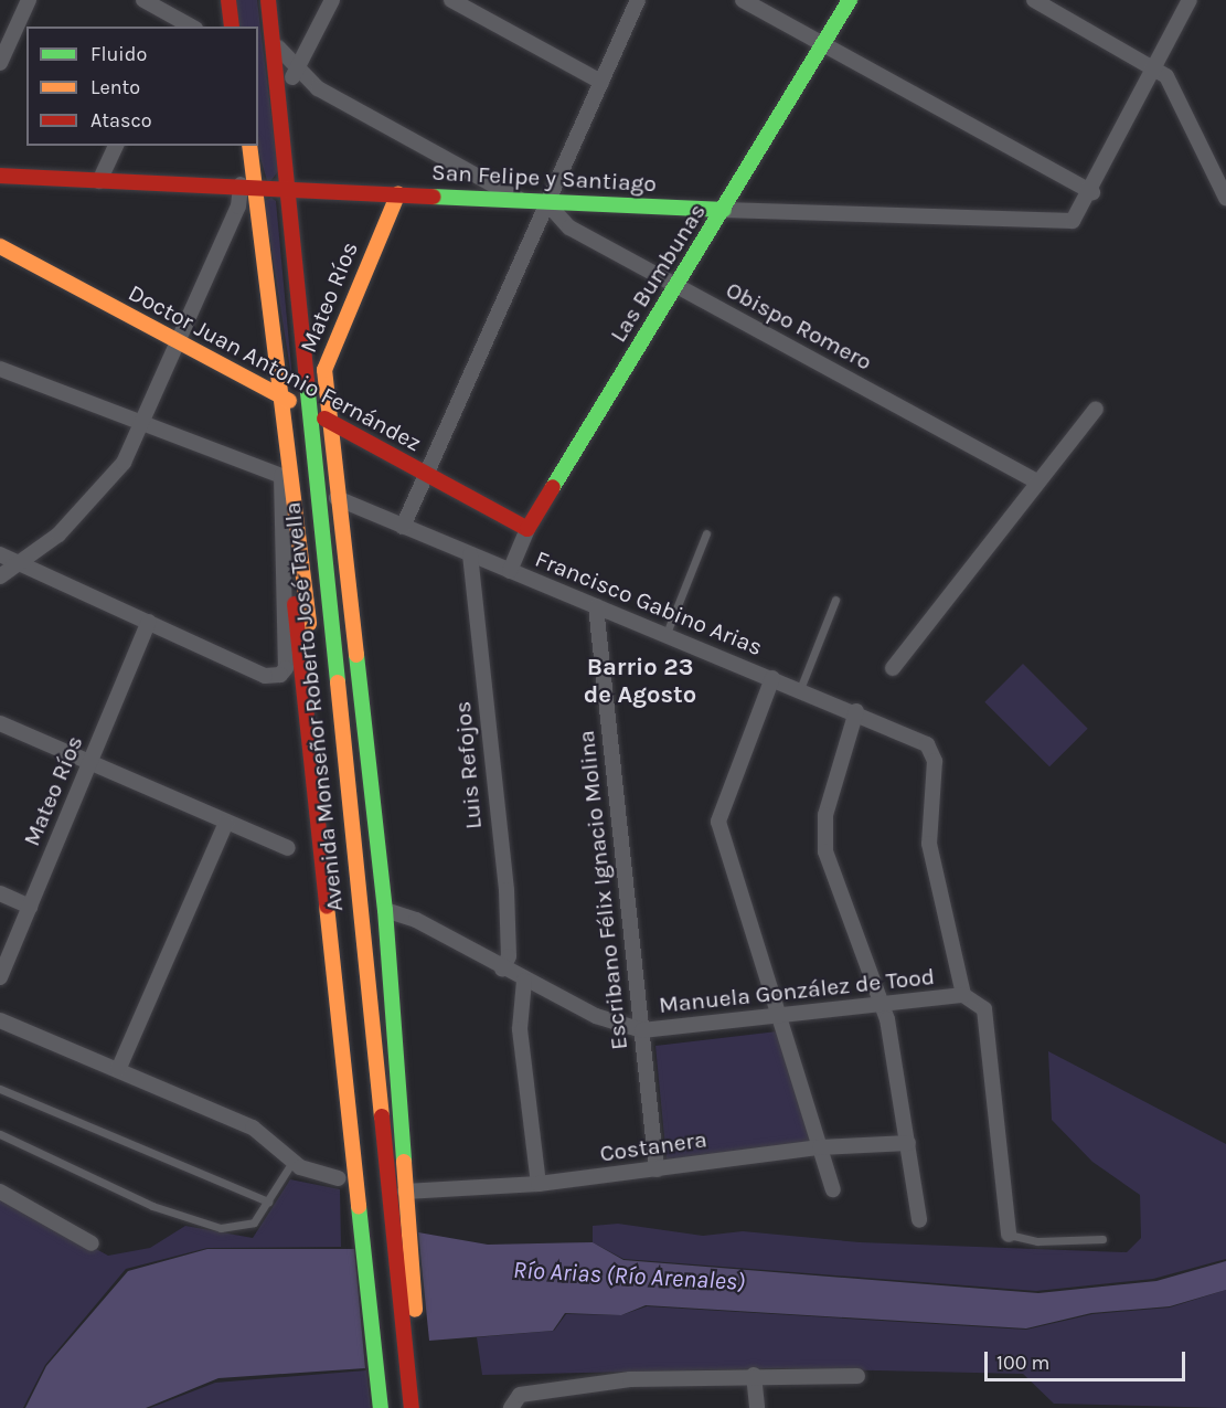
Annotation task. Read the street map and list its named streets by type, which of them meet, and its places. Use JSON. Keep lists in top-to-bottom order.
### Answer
{
  "streets": {
    "main road": [
      "San Felipe y Santiago",
      "Las Bumbunas",
      "Mateo Ríos",
      "Doctor Juan Antonio Fernández",
      "Avenida Monseñor Roberto José Tavella"
    ],
    "street": [
      "Obispo Romero",
      "Francisco Gabino Arias",
      "Luis Refojos",
      "Escribano Félix Ignacio Molina",
      "Manuela González de Tood",
      "Costanera"
    ]
  },
  "crossings": [
    ["San Felipe y Santiago", "Las Bumbunas"],
    ["San Felipe y Santiago", "Mateo Ríos"],
    ["San Felipe y Santiago", "Obispo Romero"],
    ["San Felipe y Santiago", "Avenida Monseñor Roberto José Tavella"],
    ["Las Bumbunas", "Obispo Romero"],
    ["Las Bumbunas", "Doctor Juan Antonio Fernández"],
    ["Las Bumbunas", "Francisco Gabino Arias"],
    ["Mateo Ríos", "Doctor Juan Antonio Fernández"],
    ["Mateo Ríos", "Francisco Gabino Arias"],
    ["Mateo Ríos", "Manuela González de Tood"],
    ["Mateo Ríos", "Costanera"],
    ["Doctor Juan Antonio Fernández", "Avenida Monseñor Roberto José Tavella"],
    ["Francisco Gabino Arias", "Luis Refojos"],
    ["Francisco Gabino Arias", "Escribano Félix Ignacio Molina"],
    ["Francisco Gabino Arias", "Manuela González de Tood"],
    ["Luis Refojos", "Manuela González de Tood"],
    ["Escribano Félix Ignacio Molina", "Manuela González de Tood"],
    ["Escribano Félix Ignacio Molina", "Costanera"]
  ],
  "districts": ["Barrio 23 de Agosto"],
  "water": ["Río Arias (Río Arenales)"],
  "legend": ["Fluido", "Lento", "Atasco"],
  "scale_bar": "100 m"
}
